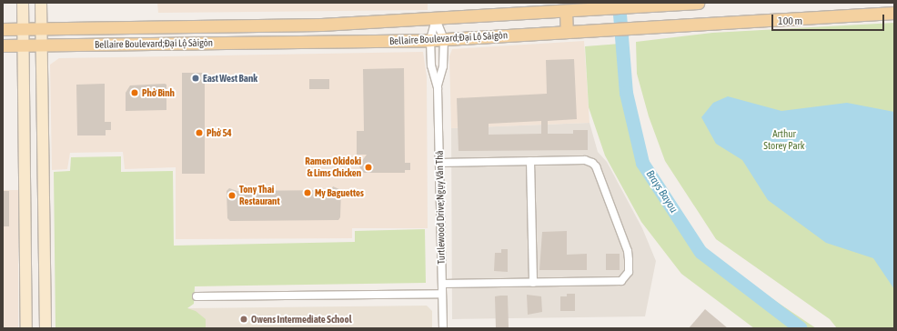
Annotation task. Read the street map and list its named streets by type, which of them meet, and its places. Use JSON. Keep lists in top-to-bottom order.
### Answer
{
  "streets": {
    "main road": ["Bellaire Boulevard;Đại Lộ Sàigòn"],
    "street": ["Turtlewood Drive;Ngụy Văn Thà"]
  },
  "crossings": [
    ["Bellaire Boulevard;Đại Lộ Sàigòn", "Turtlewood Drive;Ngụy Văn Thà"]
  ],
  "water": ["Brays Bayou"],
  "parks": ["Arthur Storey Park"],
  "places": [
    "East West Bank",
    "Phở Bình",
    "Phở 54",
    "Ramen Okidoki & Lims Chicken",
    "My Baguettes",
    "Tony Thai Restaurant",
    "Owens Intermediate School"
  ],
  "scale_bar": "100 m"
}
